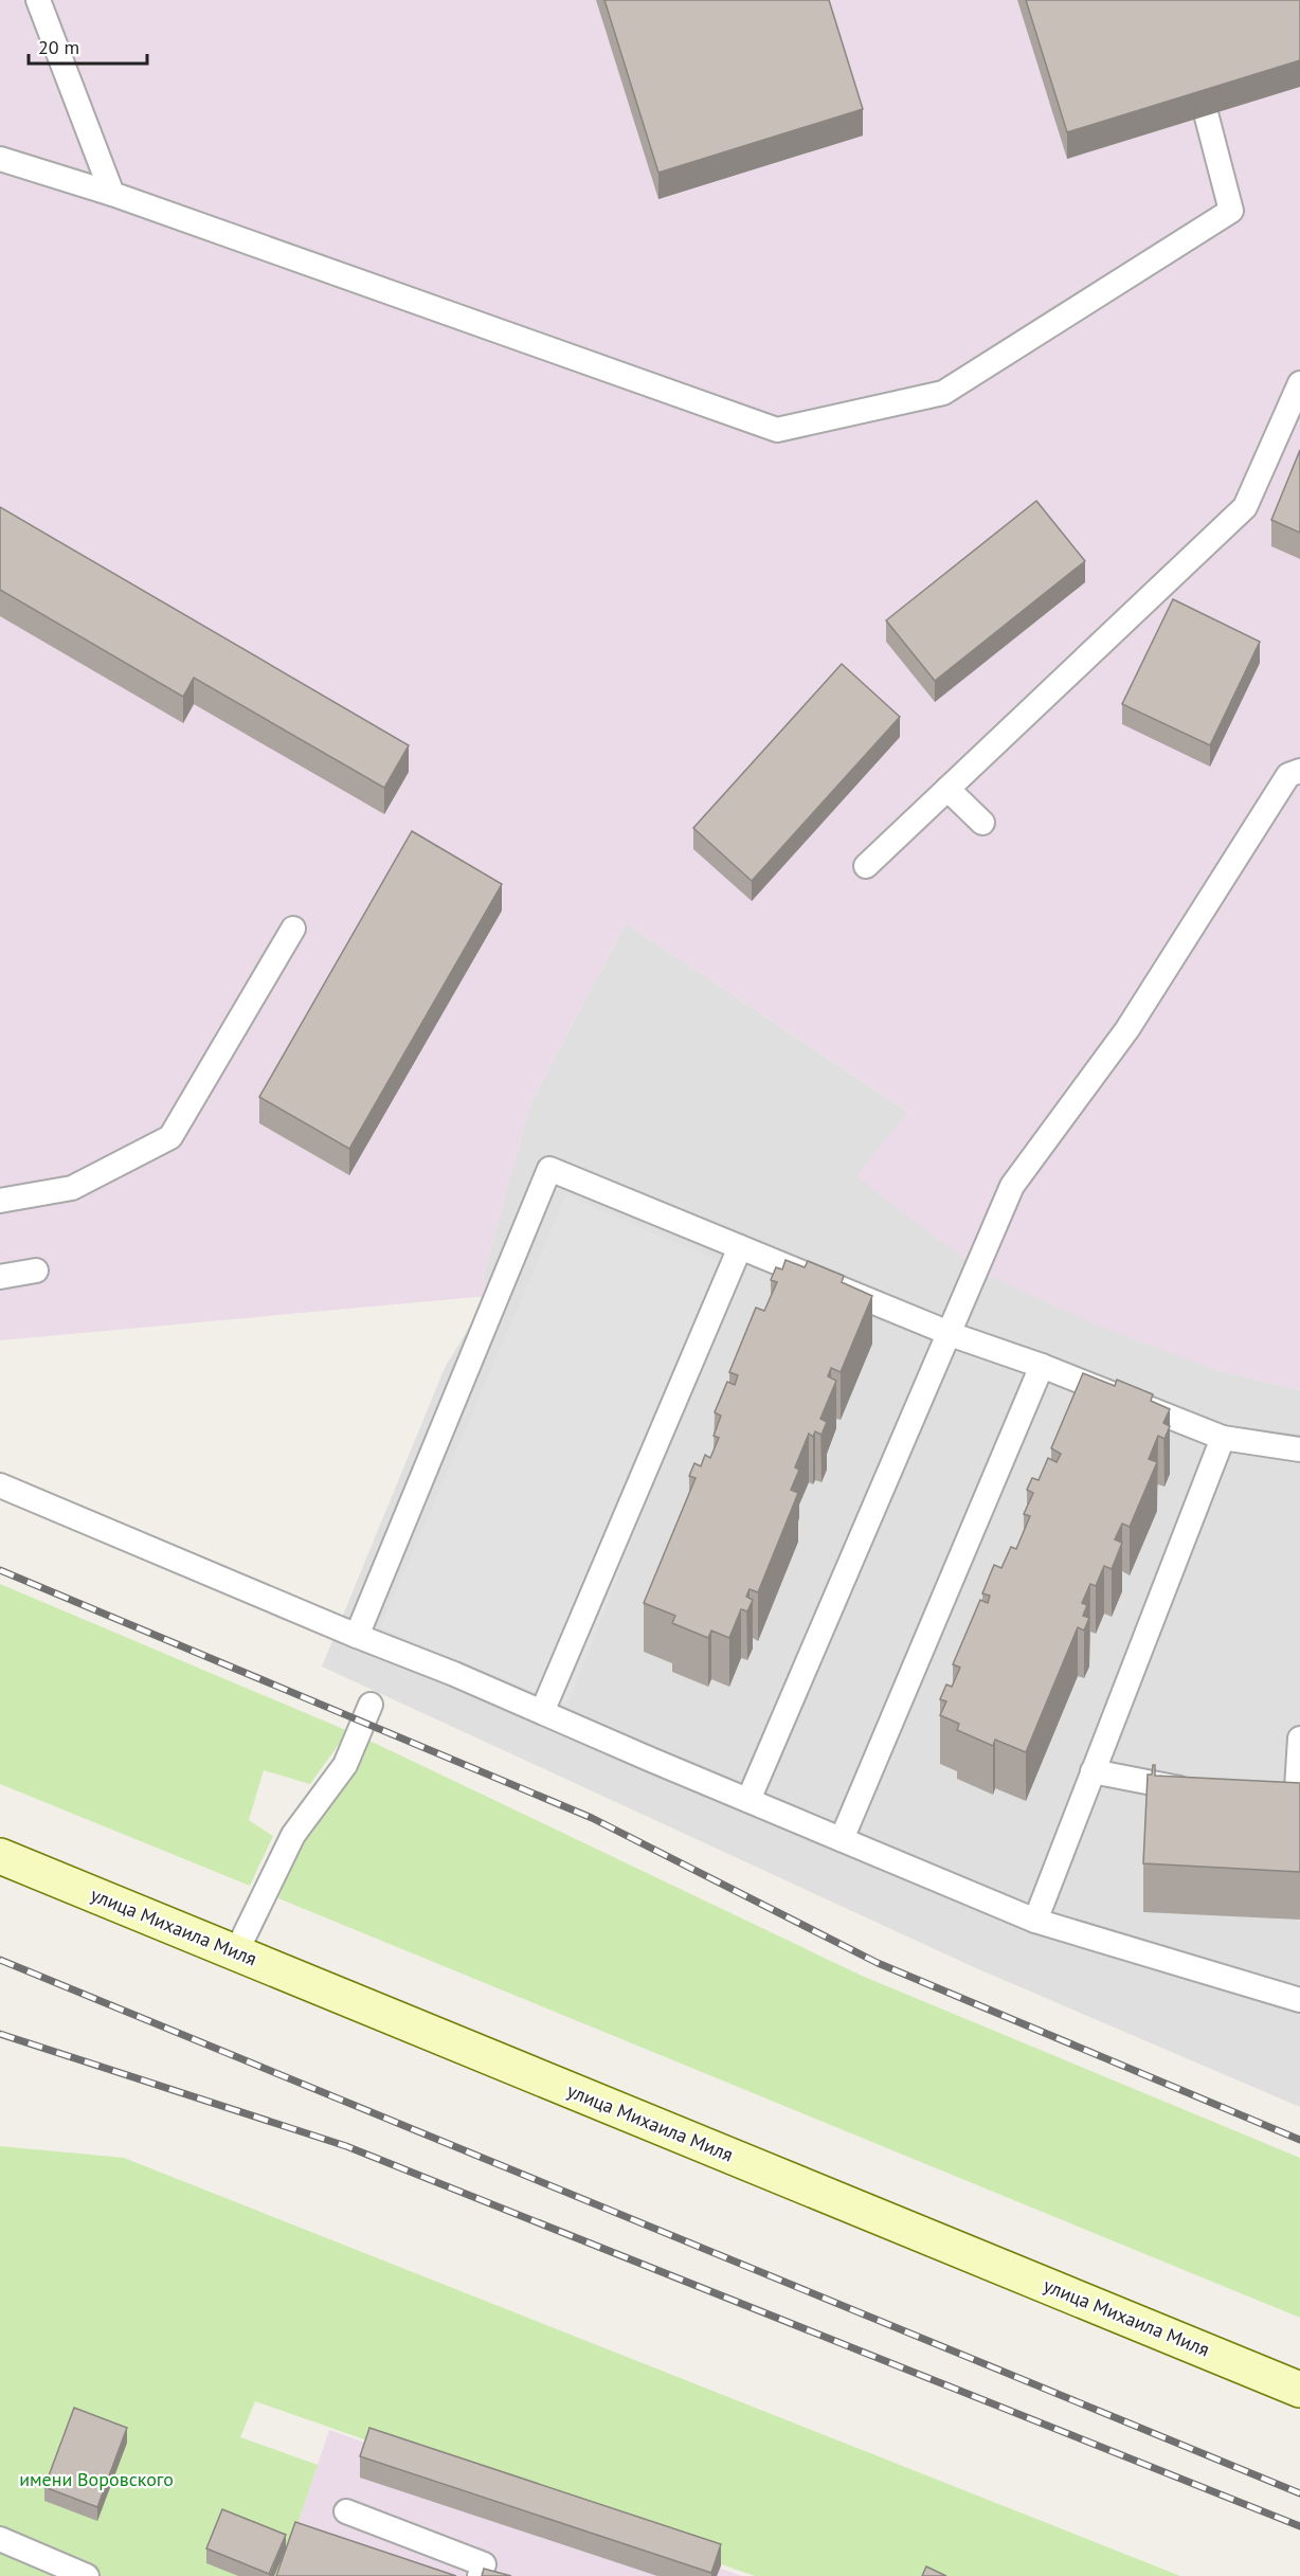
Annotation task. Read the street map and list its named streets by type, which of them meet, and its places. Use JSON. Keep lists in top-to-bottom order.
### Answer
{
  "streets": {
    "main road": ["улица Михаила Миля"]
  },
  "parks": ["имени Воровского"],
  "scale_bar": "20 m"
}
